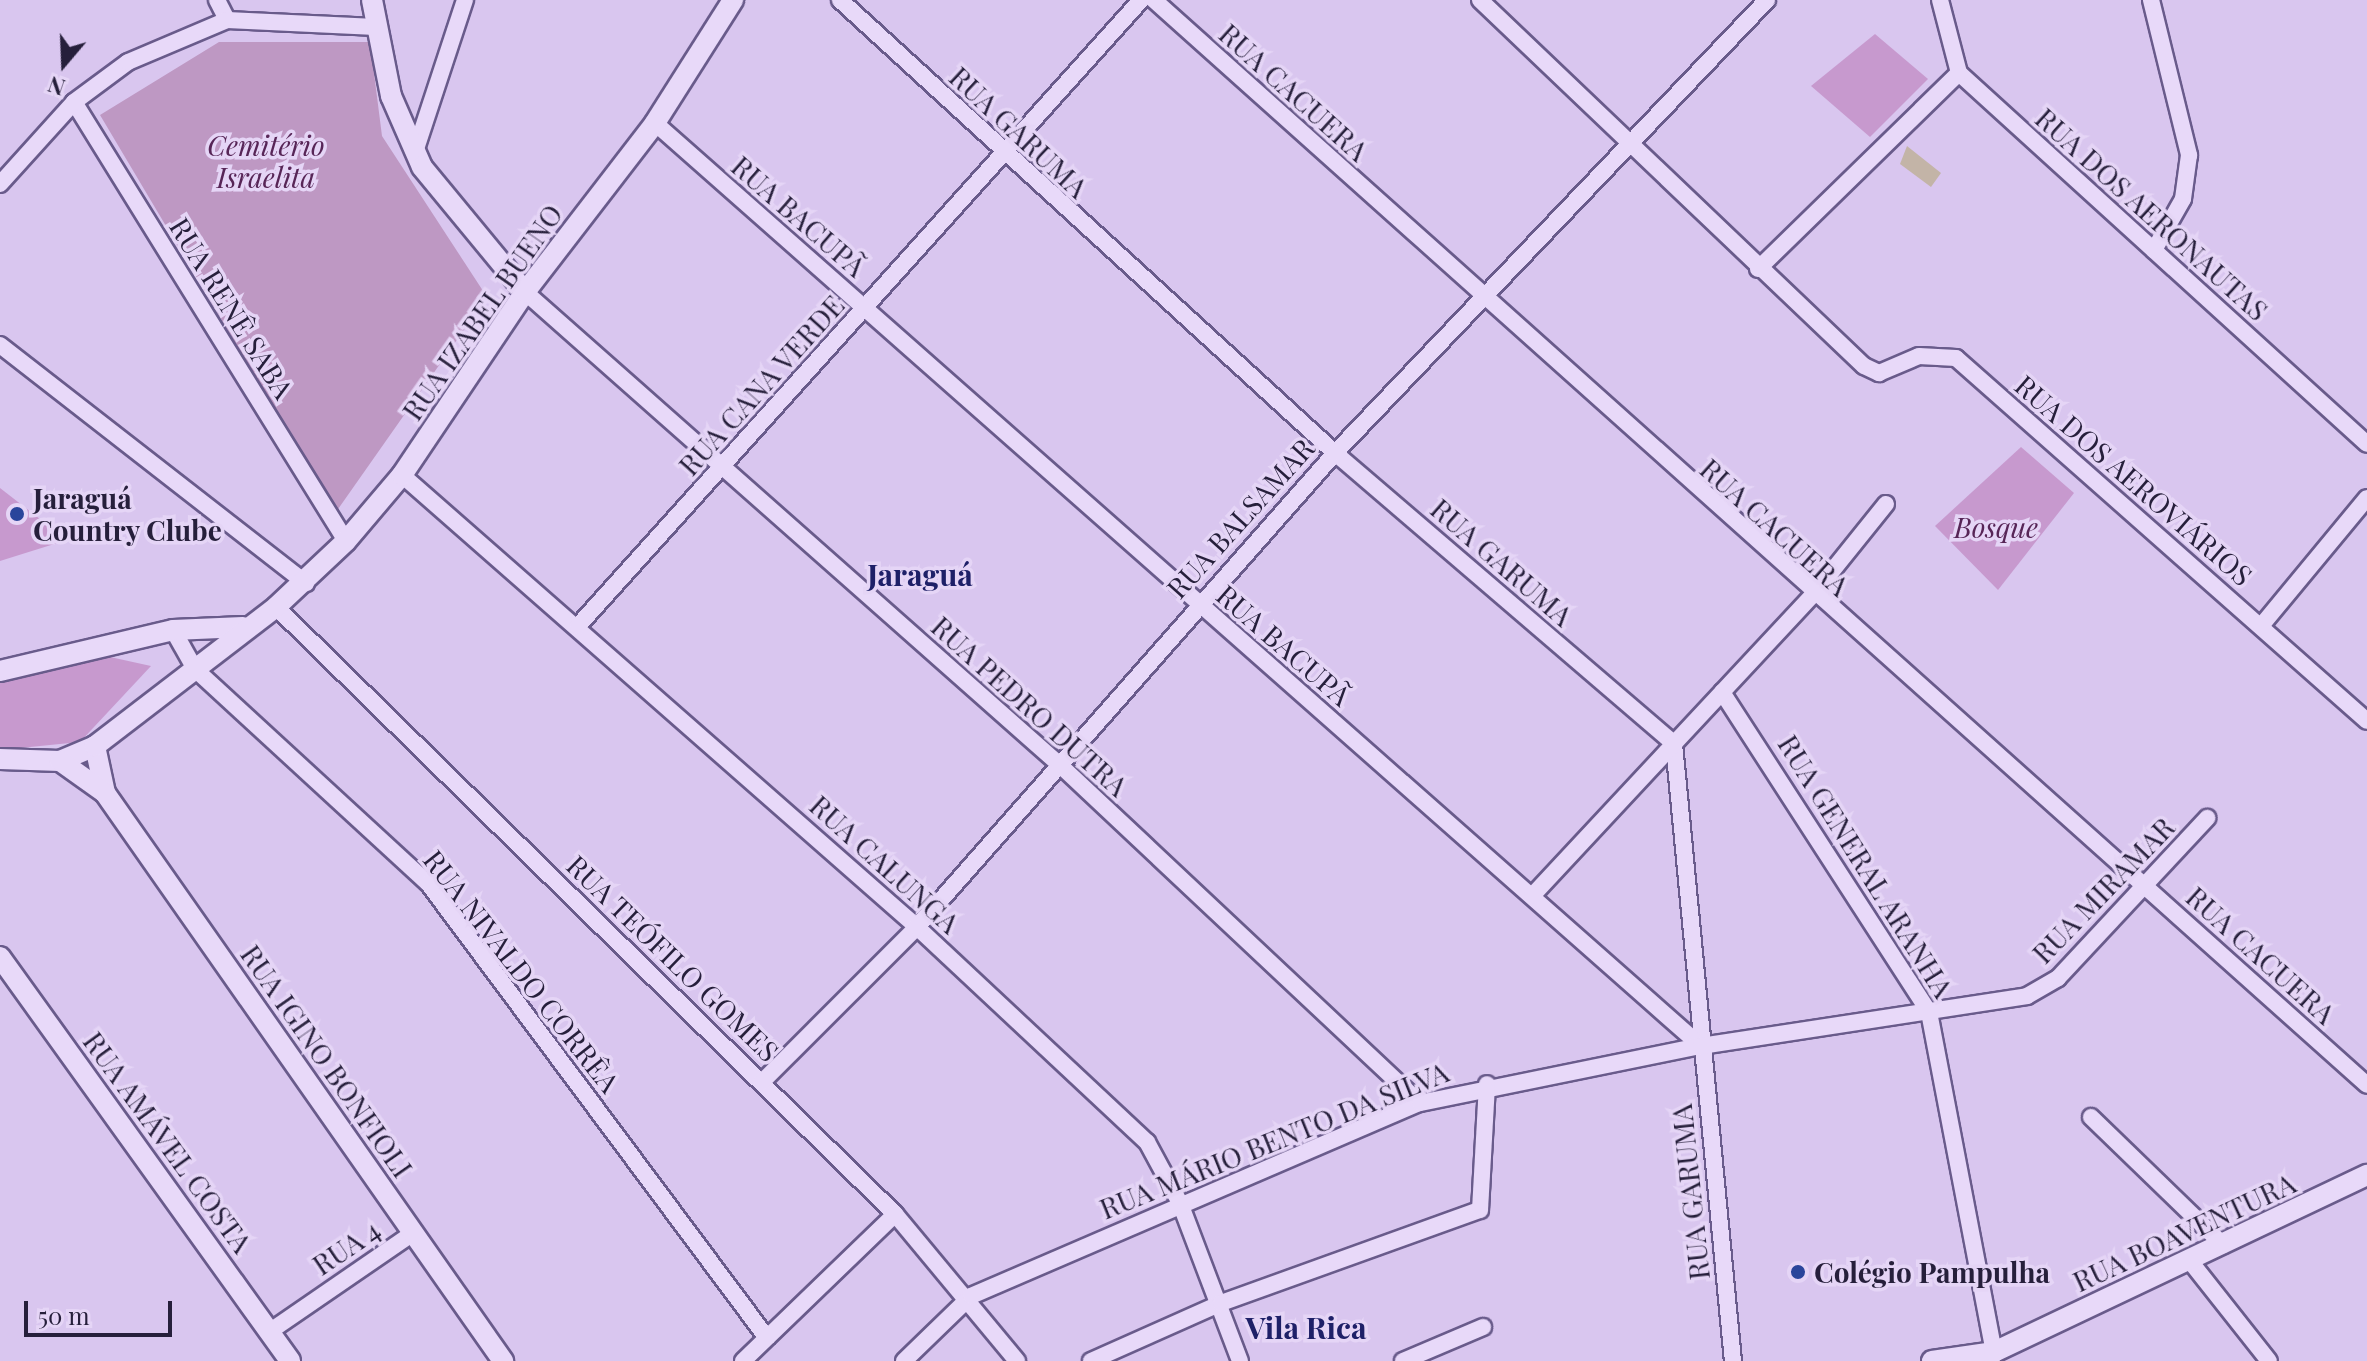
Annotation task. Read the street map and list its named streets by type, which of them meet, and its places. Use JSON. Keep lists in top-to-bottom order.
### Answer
{
  "streets": {
    "street": [
      "RUA CACUERA",
      "RUA GARUMA",
      "RUA DOS AERONAUTAS",
      "RUA BACUPÃ",
      "RUA RENÊ SABA",
      "RUA IZABEL BUENO",
      "RUA CANA VERDE",
      "RUA DOS AEROVIÁRIOS",
      "RUA BALSAMAR",
      "RUA PEDRO DUTRA",
      "RUA CALUNGA",
      "RUA GENERAL ARANHA",
      "RUA MIRAMAR",
      "RUA TEÓFILO GOMES",
      "RUA NIVALDO CORRÊA",
      "RUA IGINO BONFIOLI",
      "RUA MÁRIO BENTO DA SILVA",
      "RUA AMÁVEL COSTA",
      "RUA BOAVENTURA",
      "RUA 4"
    ]
  },
  "crossings": [
    ["RUA CACUERA", "RUA BALSAMAR"],
    ["RUA CACUERA", "RUA MIRAMAR"],
    ["RUA GARUMA", "RUA BACUPÃ"],
    ["RUA GARUMA", "RUA CANA VERDE"],
    ["RUA GARUMA", "RUA BALSAMAR"],
    ["RUA GARUMA", "RUA MIRAMAR"],
    ["RUA GARUMA", "RUA MÁRIO BENTO DA SILVA"],
    ["RUA BACUPÃ", "RUA IZABEL BUENO"],
    ["RUA BACUPÃ", "RUA CANA VERDE"],
    ["RUA BACUPÃ", "RUA BALSAMAR"],
    ["RUA BACUPÃ", "RUA MIRAMAR"],
    ["RUA BACUPÃ", "RUA MÁRIO BENTO DA SILVA"],
    ["RUA RENÊ SABA", "RUA IZABEL BUENO"],
    ["RUA IZABEL BUENO", "RUA PEDRO DUTRA"],
    ["RUA IZABEL BUENO", "RUA CALUNGA"],
    ["RUA IZABEL BUENO", "RUA TEÓFILO GOMES"],
    ["RUA IZABEL BUENO", "RUA NIVALDO CORRÊA"],
    ["RUA IZABEL BUENO", "RUA IGINO BONFIOLI"],
    ["RUA CANA VERDE", "RUA PEDRO DUTRA"],
    ["RUA CANA VERDE", "RUA CALUNGA"],
    ["RUA BALSAMAR", "RUA PEDRO DUTRA"],
    ["RUA BALSAMAR", "RUA CALUNGA"],
    ["RUA BALSAMAR", "RUA TEÓFILO GOMES"],
    ["RUA PEDRO DUTRA", "RUA MÁRIO BENTO DA SILVA"],
    ["RUA CALUNGA", "RUA MÁRIO BENTO DA SILVA"],
    ["RUA GENERAL ARANHA", "RUA MIRAMAR"],
    ["RUA GENERAL ARANHA", "RUA BOAVENTURA"],
    ["RUA MIRAMAR", "RUA MÁRIO BENTO DA SILVA"],
    ["RUA TEÓFILO GOMES", "RUA MÁRIO BENTO DA SILVA"],
    ["RUA IGINO BONFIOLI", "RUA 4"],
    ["RUA AMÁVEL COSTA", "RUA 4"]
  ],
  "districts": ["Jaraguá", "Vila Rica"],
  "parks": ["Cemitério Israelita", "Bosque"],
  "places": ["Jaraguá Country Clube", "Colégio Pampulha"],
  "scale_bar": "50 m",
  "north": "bottom"
}
